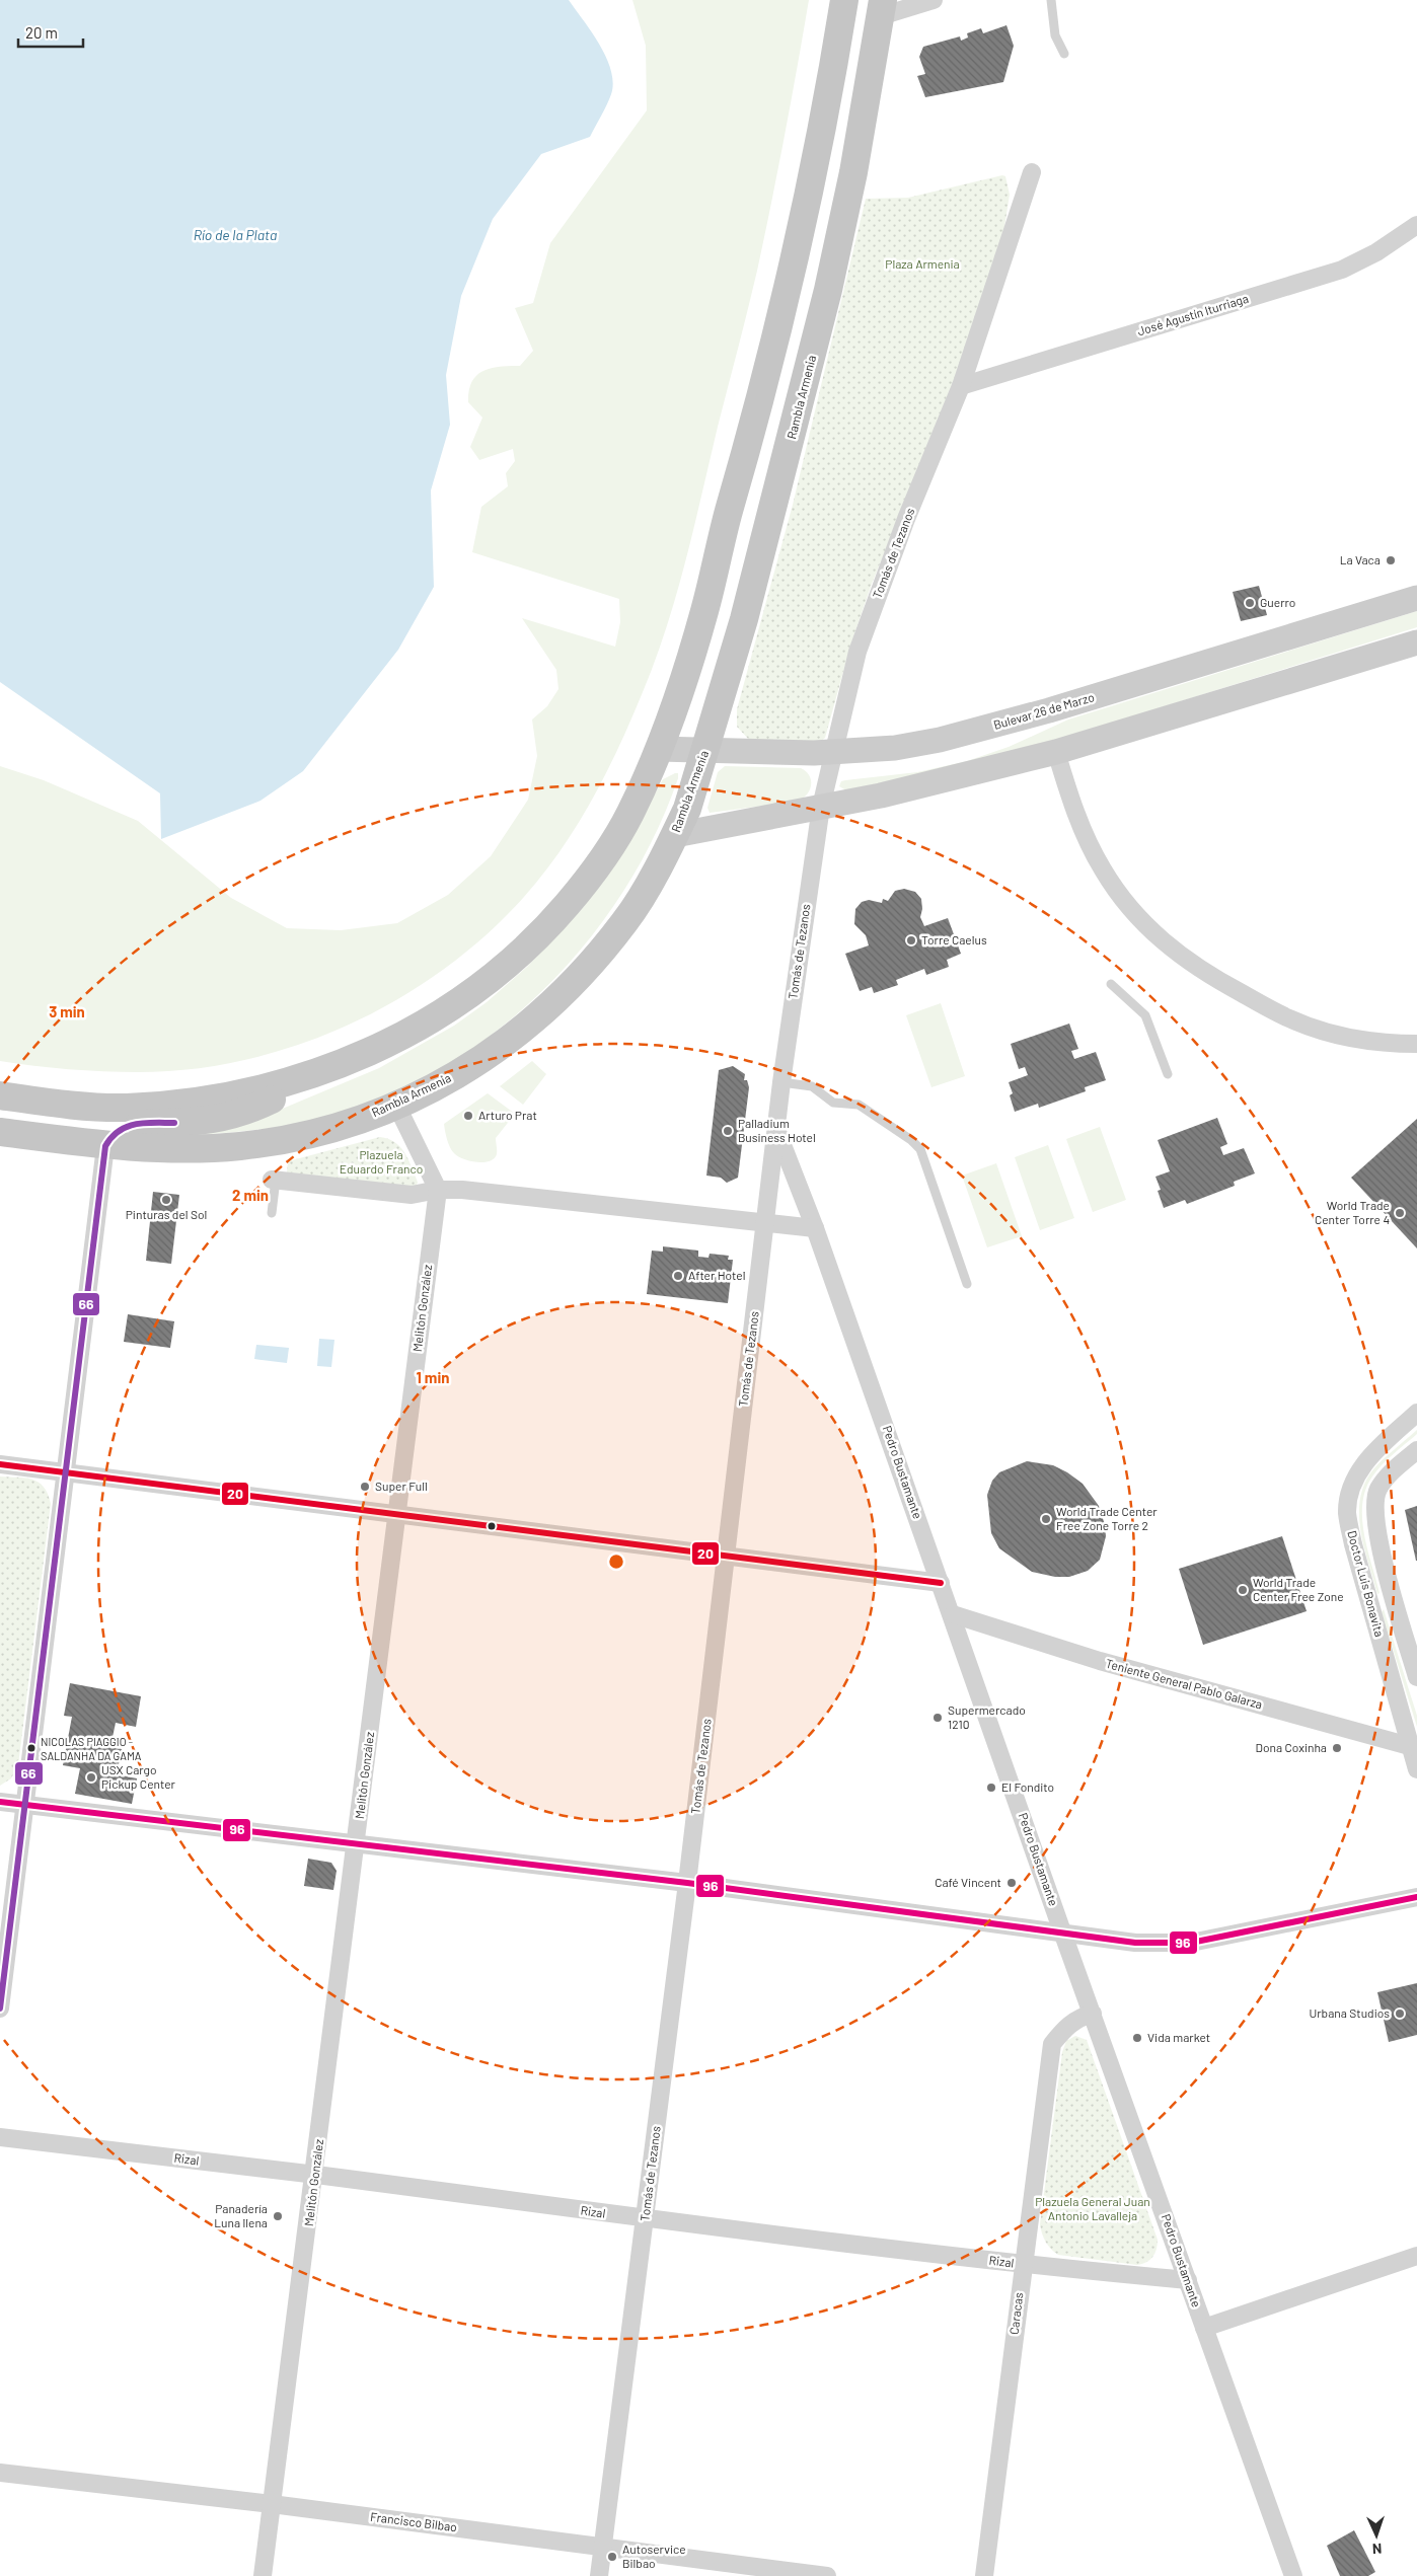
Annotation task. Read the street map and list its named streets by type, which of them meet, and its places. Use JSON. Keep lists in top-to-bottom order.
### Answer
{
  "streets": {
    "main road": ["Rambla Armenia"],
    "street": [
      "José Agustín Iturriaga",
      "Tomás de Tezanos",
      "Bulevar 26 de Marzo",
      "Melitón González",
      "Pedro Bustamante",
      "Doctor Luis Bonavita",
      "Teniente General Pablo Galarza",
      "Rizal",
      "Caracas",
      "Francisco Bilbao"
    ]
  },
  "crossings": [
    ["José Agustín Iturriaga", "Tomás de Tezanos"],
    ["Rambla Armenia", "Bulevar 26 de Marzo"],
    ["Tomás de Tezanos", "Bulevar 26 de Marzo"],
    ["Tomás de Tezanos", "Pedro Bustamante"],
    ["Tomás de Tezanos", "Rizal"],
    ["Tomás de Tezanos", "Francisco Bilbao"],
    ["Melitón González", "Rizal"],
    ["Melitón González", "Francisco Bilbao"],
    ["Pedro Bustamante", "Teniente General Pablo Galarza"],
    ["Pedro Bustamante", "Rizal"],
    ["Pedro Bustamante", "Caracas"],
    ["Doctor Luis Bonavita", "Teniente General Pablo Galarza"],
    ["Rizal", "Caracas"]
  ],
  "water": ["Río de la Plata"],
  "parks": ["Plaza Armenia", "Plazuela Eduardo Franco", "Plazuela General Juan Antonio Lavalleja"],
  "places": [
    "La Vaca",
    "Guerro",
    "Torre Caelus",
    "Arturo Prat",
    "Palladium Business Hotel",
    "Pinturas del Sol",
    "World Trade Center Torre 4",
    "After Hotel",
    "Super Full",
    "World Trade Center Free Zone Torre 2",
    "World Trade Center Free Zone",
    "Supermercado 1210",
    "NICOLAS PIAGGIO - SALDANHA DA GAMA",
    "Dona Coxinha",
    "USX Cargo Pickup Center",
    "El Fondito",
    "Café Vincent",
    "Urbana Studios",
    "Vida market",
    "Panadería Luna llena",
    "Autoservice Bilbao"
  ],
  "lines": ["transit line 66", "transit line 20", "transit line 96"],
  "scale_bar": "20 m",
  "north": "bottom",
  "rings": ["3 min", "2 min", "1 min"]
}
